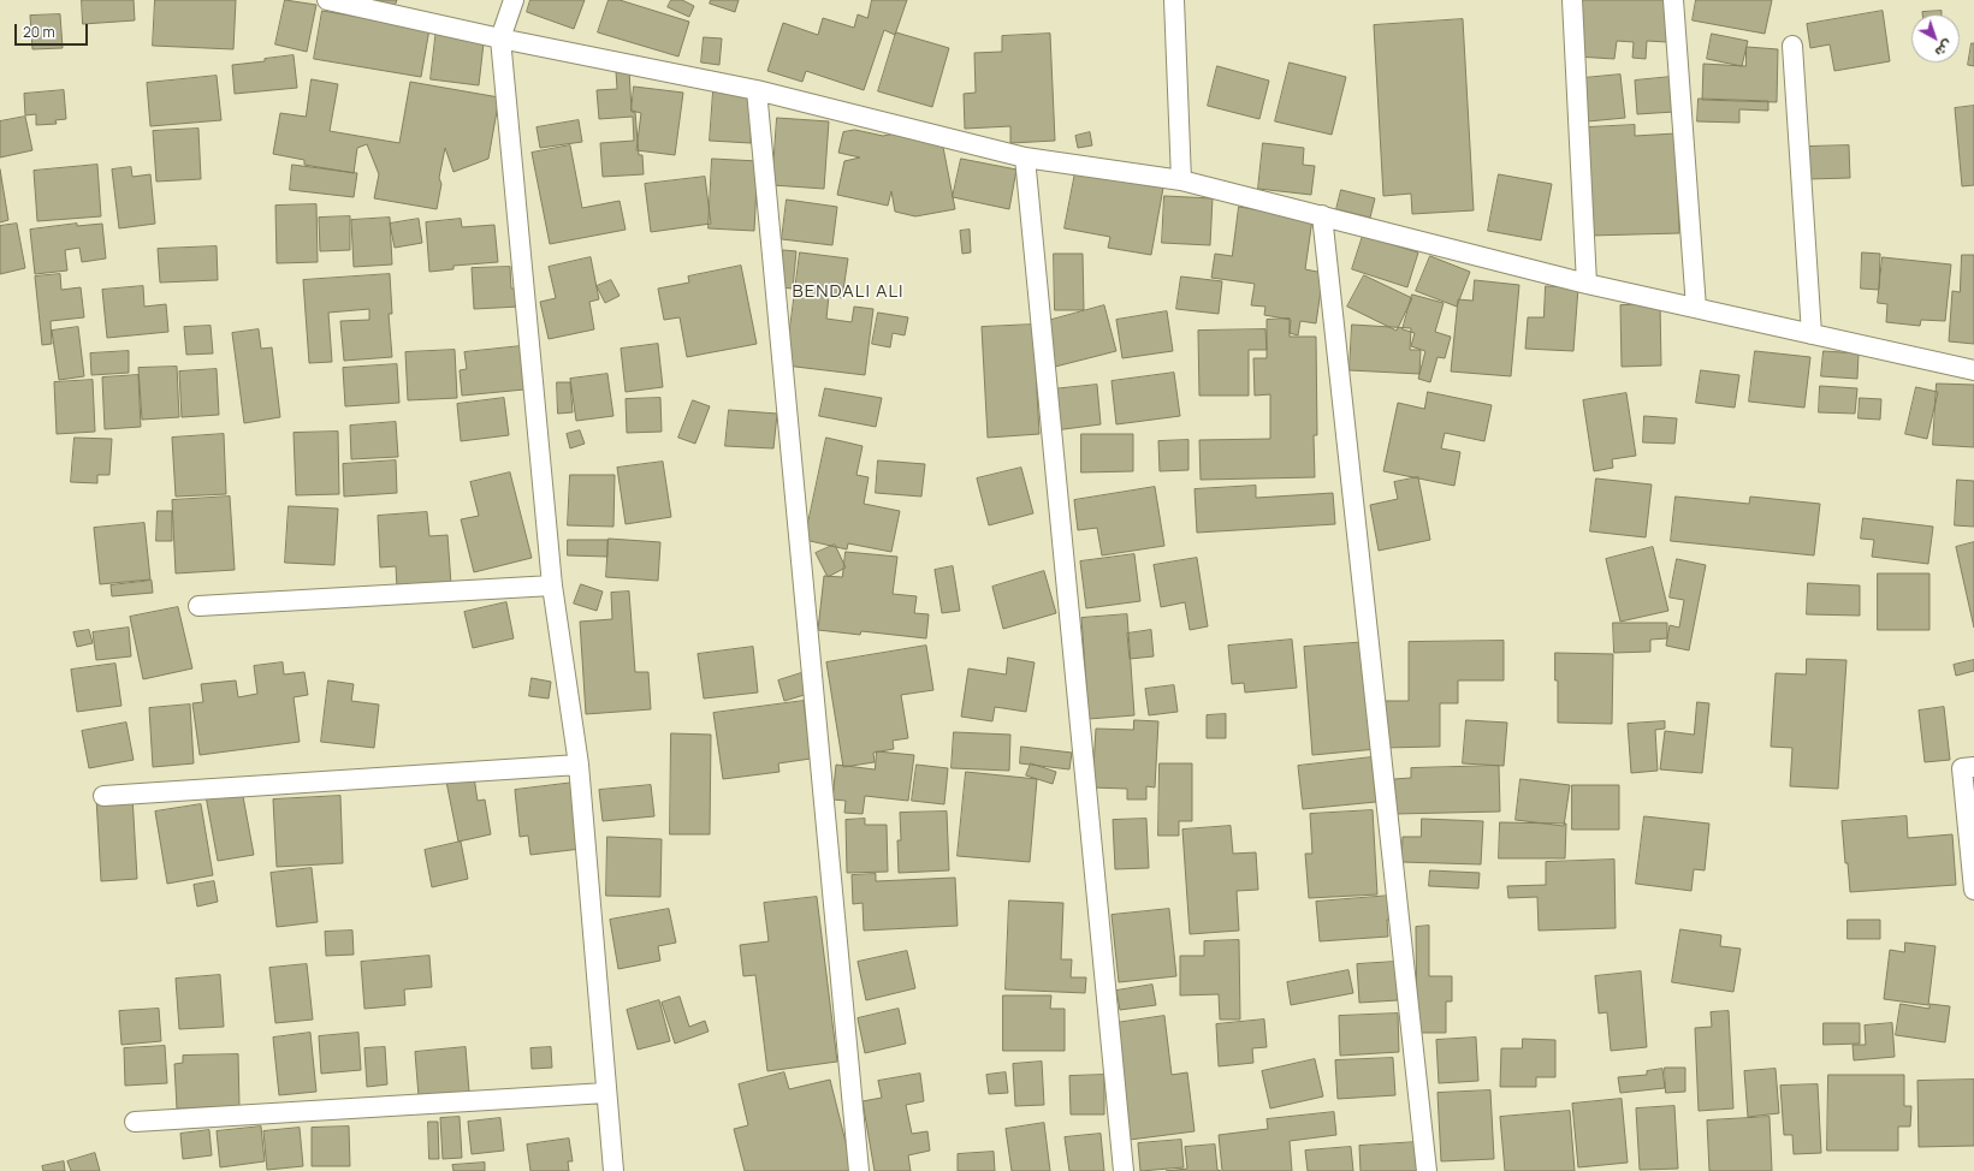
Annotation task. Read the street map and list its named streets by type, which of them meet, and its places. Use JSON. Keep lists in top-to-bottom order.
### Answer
{
  "districts": ["BENDALI ALI"],
  "scale_bar": "20 m",
  "north": "bottom right"
}
